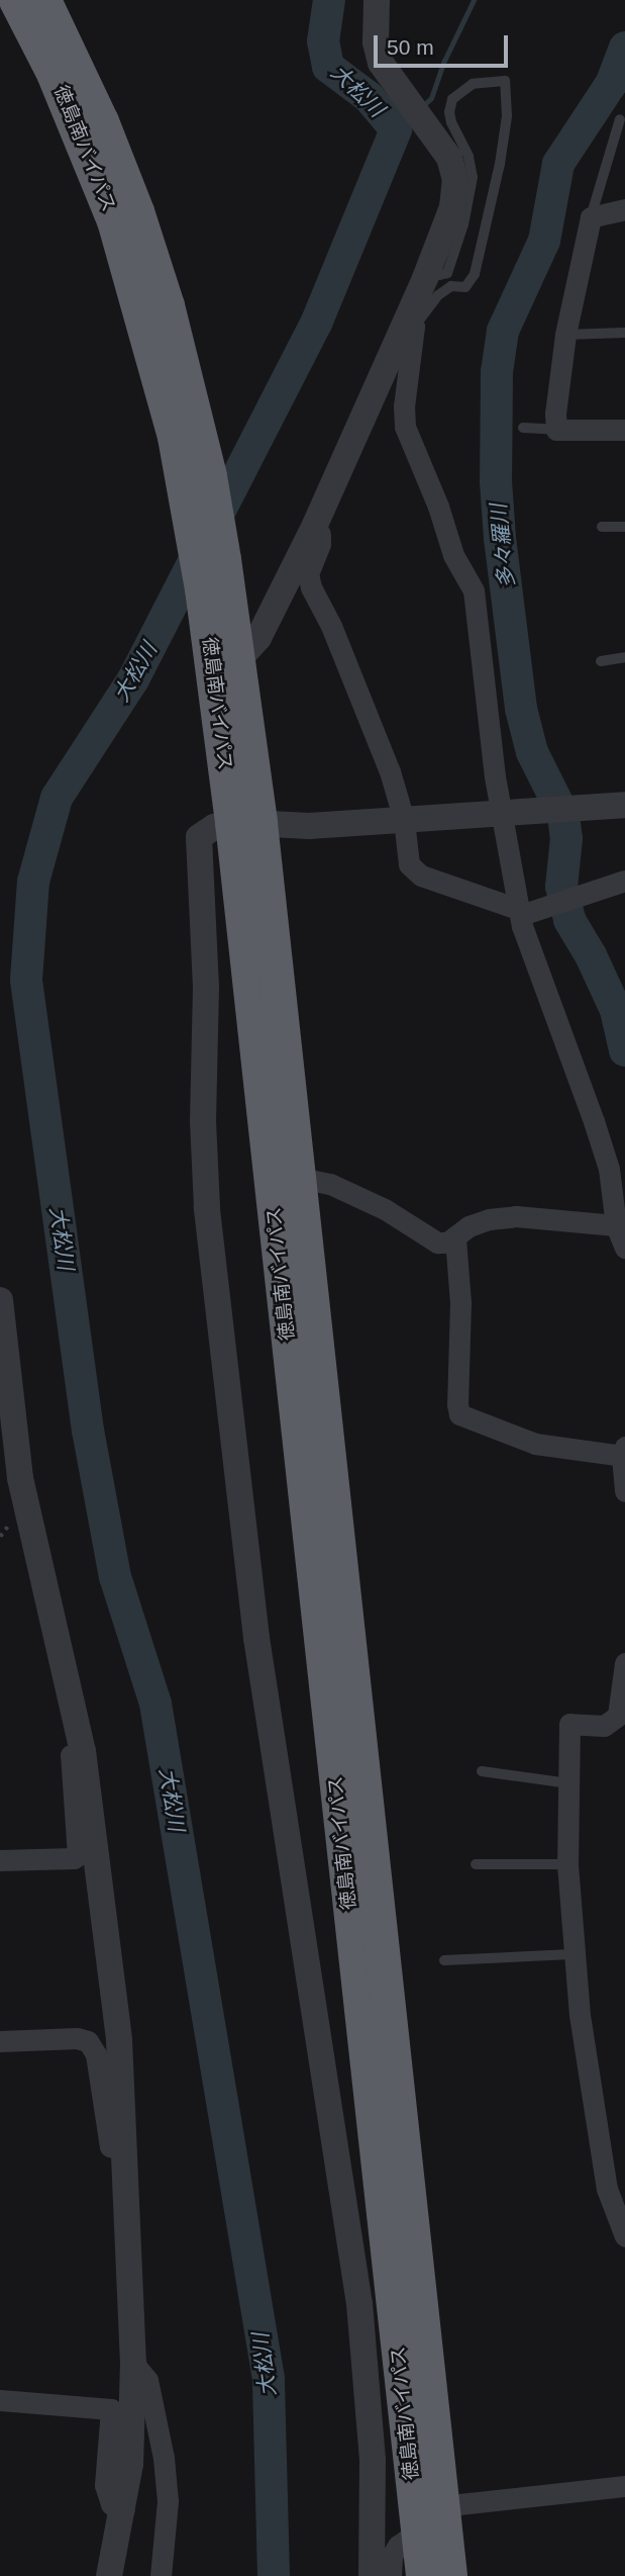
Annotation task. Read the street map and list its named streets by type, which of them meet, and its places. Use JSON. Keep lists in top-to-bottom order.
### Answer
{
  "streets": {
    "highway": ["徳島南バイパス"]
  },
  "water": ["大松川", "多々羅川"],
  "scale_bar": "50 m"
}
